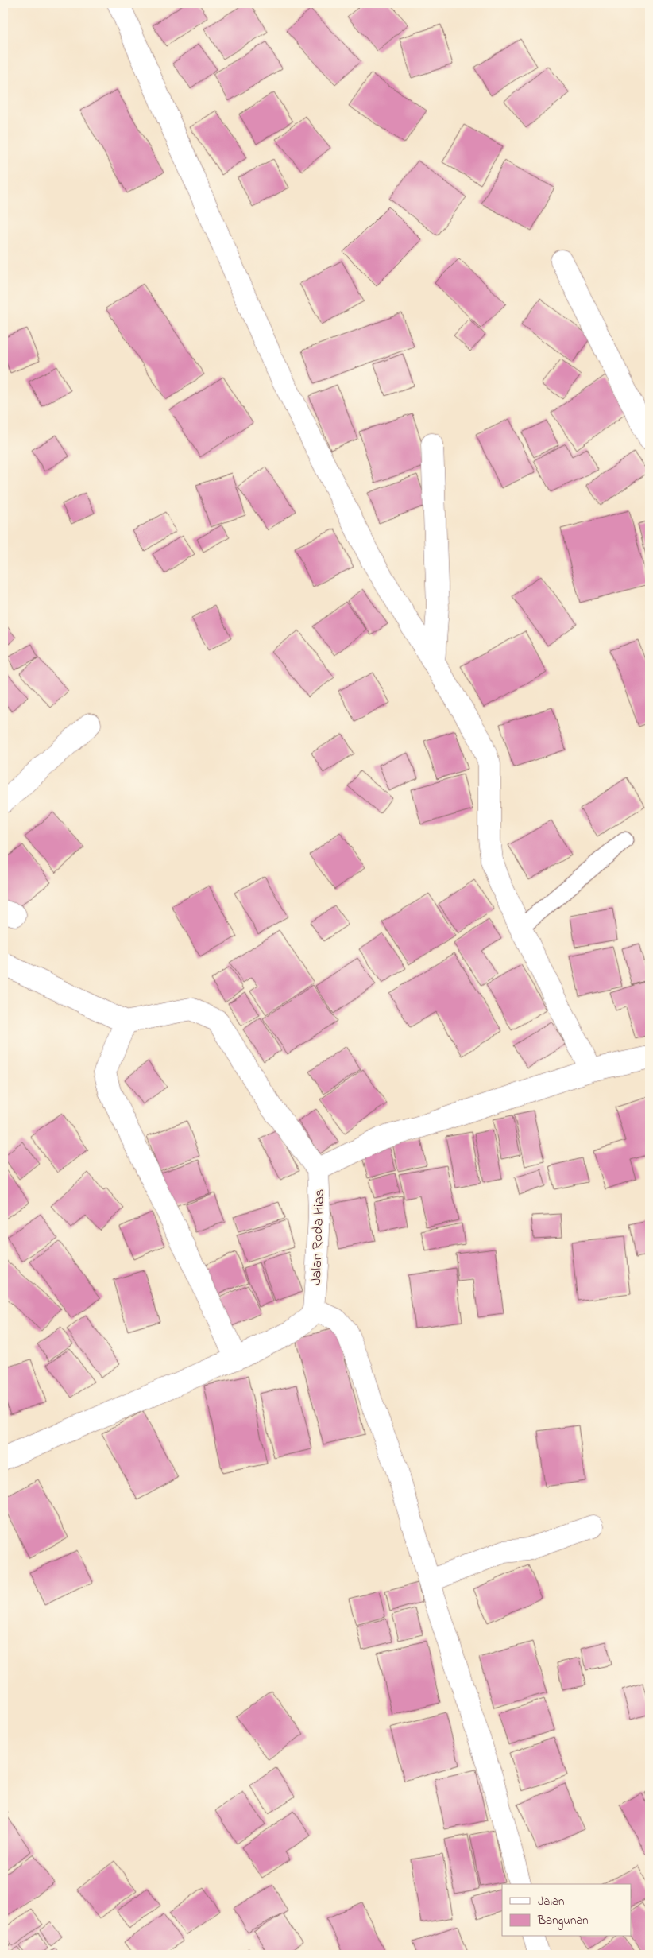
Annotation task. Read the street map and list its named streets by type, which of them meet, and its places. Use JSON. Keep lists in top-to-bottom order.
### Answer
{
  "streets": {
    "street": ["Jalan Roda Hias"]
  },
  "legend": ["Jalan", "Bangunan"]
}
